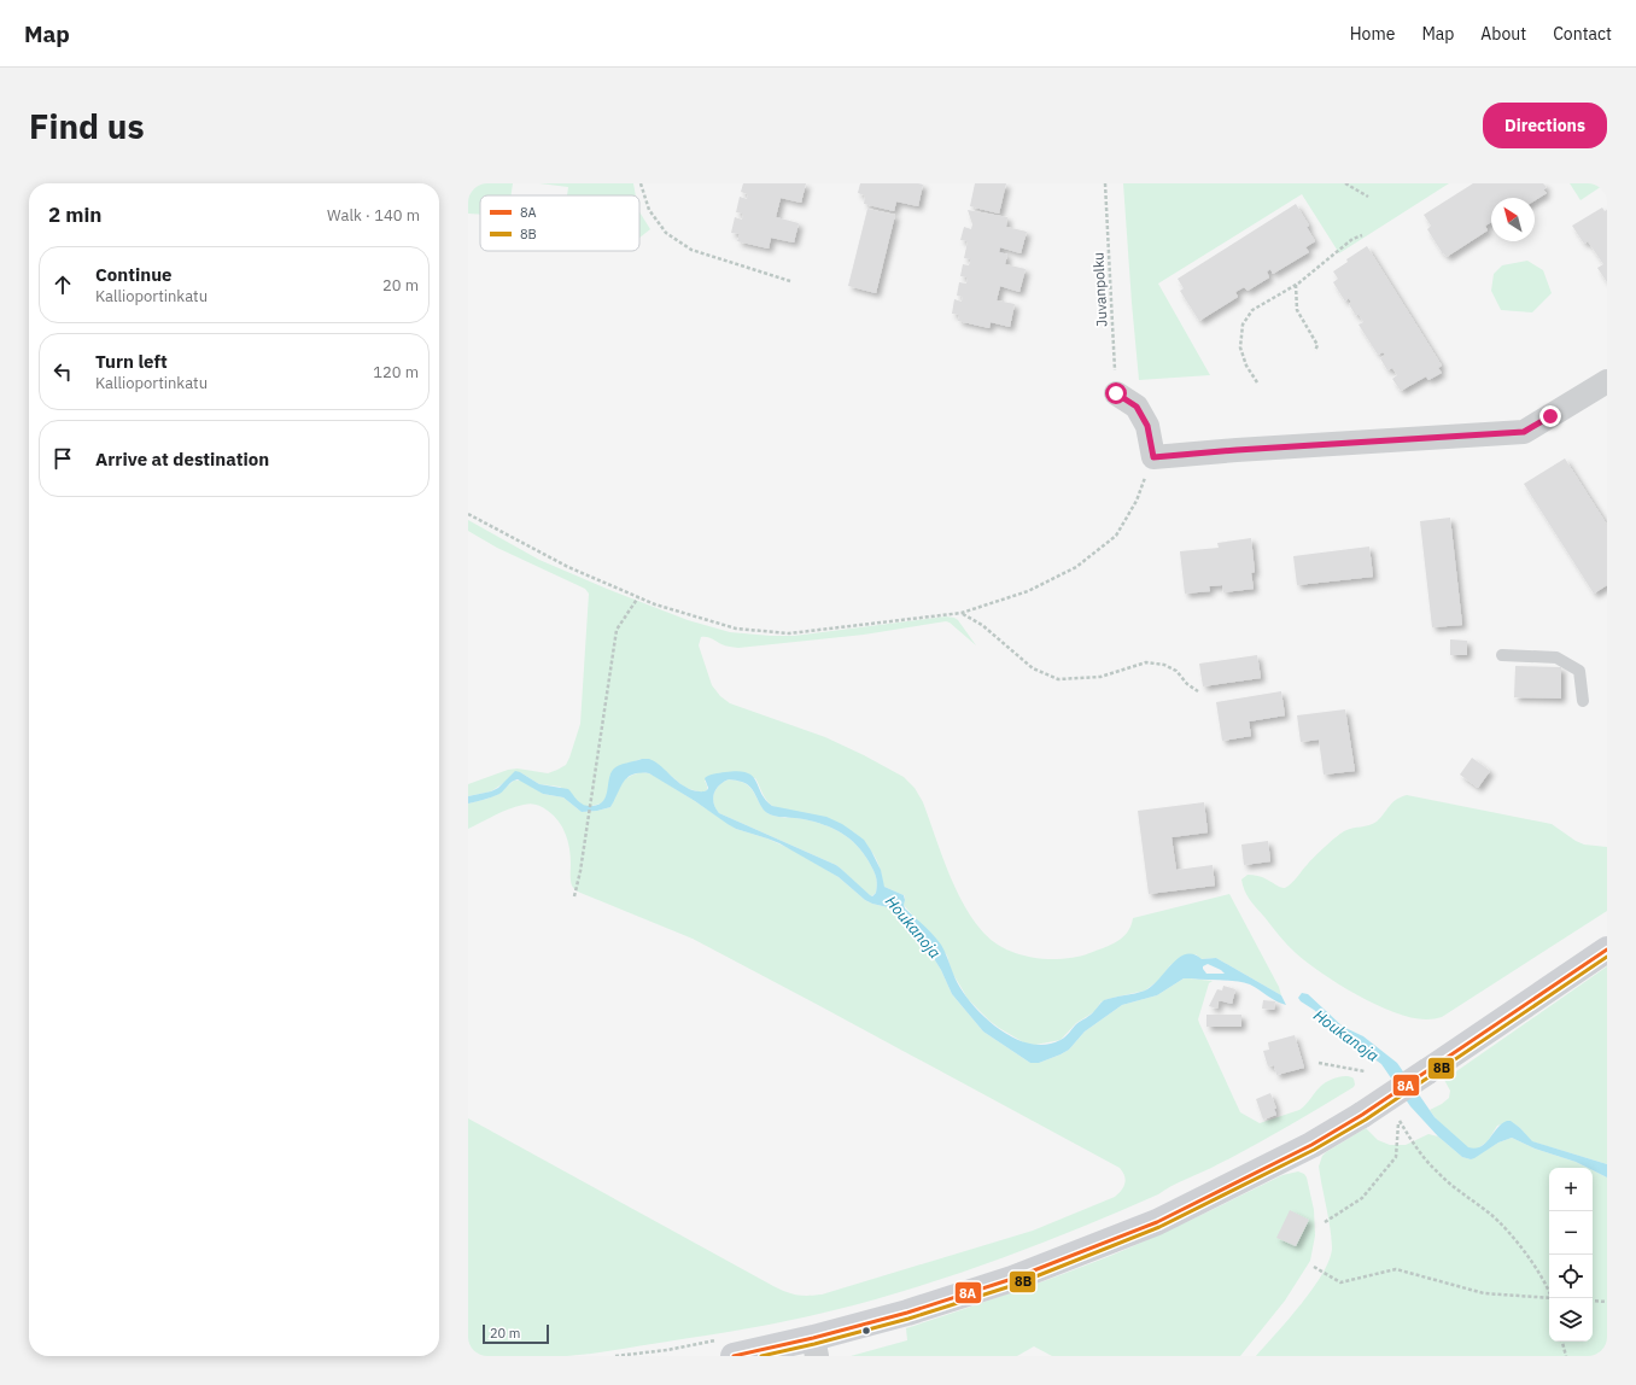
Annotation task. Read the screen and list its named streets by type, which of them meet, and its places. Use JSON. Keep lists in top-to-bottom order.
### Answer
{
  "streets": {
    "path": ["Juvanpolku"]
  },
  "water": ["Houkanoja"],
  "lines": ["transit line 8A", "transit line 8B"],
  "legend": ["8A", "8B"],
  "scale_bar": "20 m",
  "north": "top left",
  "page": {
    "header": "Map",
    "nav": [
      "Home",
      "Map",
      "About",
      "Contact"
    ],
    "buttons": "Directions",
    "title": "Find us",
    "heading": ["2 min", "Walk · 140 m"],
    "list": [
      ["Continue", "Kallioportinkatu", "20 m"],
      ["Turn left", "Kallioportinkatu", "120 m"],
      "Arrive at destination"
    ],
    "map_buttons": ["+", "−"],
    "scale": "20 m"
  }
}
